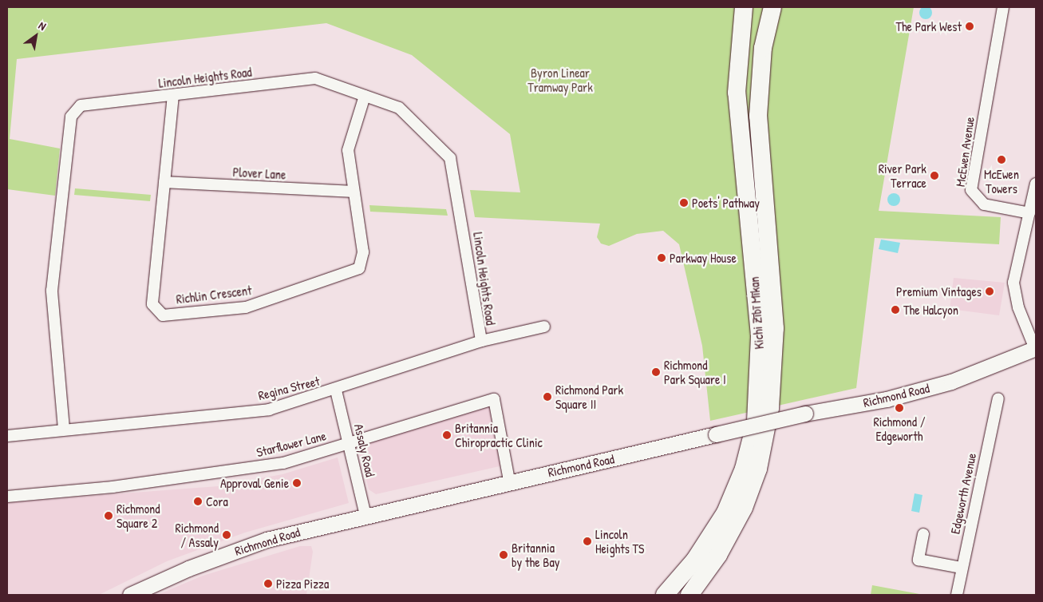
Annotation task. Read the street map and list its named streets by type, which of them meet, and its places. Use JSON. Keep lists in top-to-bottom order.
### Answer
{
  "streets": {
    "highway": ["Kichi Zībī Mīkan"],
    "main road": ["Richmond Road"],
    "street": [
      "Lincoln Heights Road",
      "McEwen Avenue",
      "Plover Lane",
      "Richlin Crescent",
      "Regina Street",
      "Starflower Lane",
      "Assaly Road",
      "Edgeworth Avenue"
    ]
  },
  "crossings": [
    ["Lincoln Heights Road", "Richlin Crescent"],
    ["Lincoln Heights Road", "Regina Street"],
    ["Plover Lane", "Richlin Crescent"],
    ["Regina Street", "Assaly Road"],
    ["Richmond Road", "Starflower Lane"],
    ["Richmond Road", "Assaly Road"],
    ["Starflower Lane", "Assaly Road"]
  ],
  "parks": ["Byron Linear Tramway Park"],
  "places": [
    "The Park West",
    "McEwen Towers",
    "River Park Terrace",
    "Poets' Pathway",
    "Parkway House",
    "Premium Vintages",
    "The Halcyon",
    "Richmond Park Square I",
    "Richmond Park Square II",
    "Richmond / Edgeworth",
    "Britannia Chiropractic Clinic",
    "Approval Genie",
    "Cora",
    "Richmond Square 2",
    "Richmond / Assaly",
    "Lincoln Heights TS",
    "Britannia by the Bay",
    "Pizza Pizza"
  ],
  "north": "top right"
}
